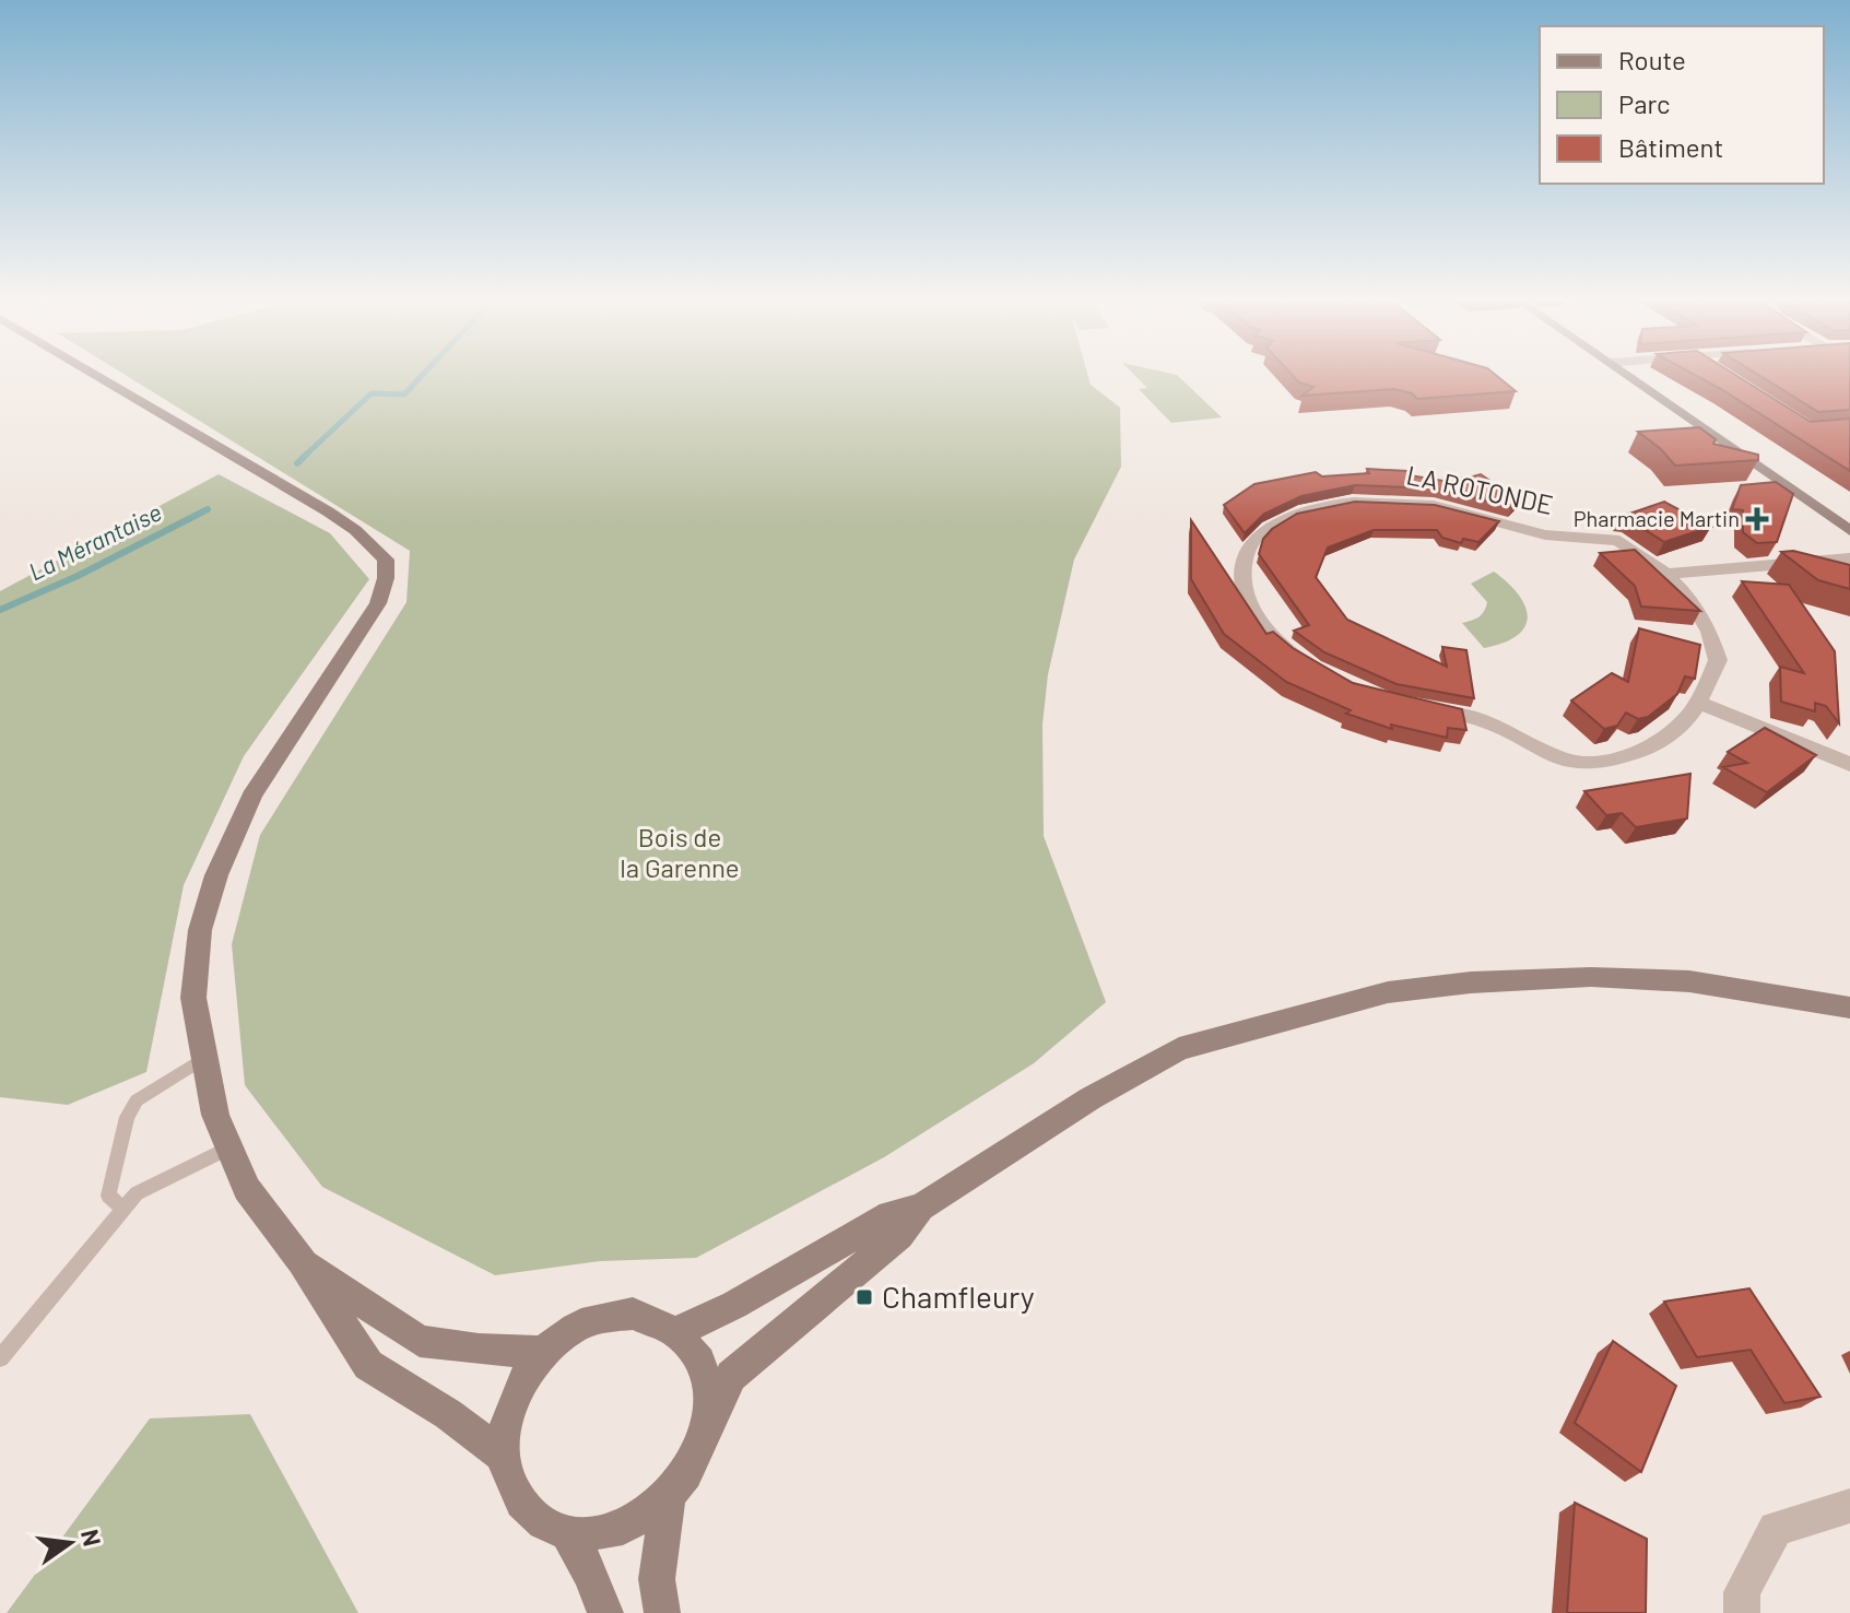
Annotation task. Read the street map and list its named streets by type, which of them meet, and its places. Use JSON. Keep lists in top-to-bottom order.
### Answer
{
  "streets": {
    "street": ["LA ROTONDE"]
  },
  "water": ["La Mérantaise"],
  "parks": ["Bois de la Garenne"],
  "places": {
    "health": ["Pharmacie Martin"],
    "transit": ["Chamfleury"]
  },
  "legend": ["Route", "Parc", "Bâtiment"],
  "north": "right"
}
